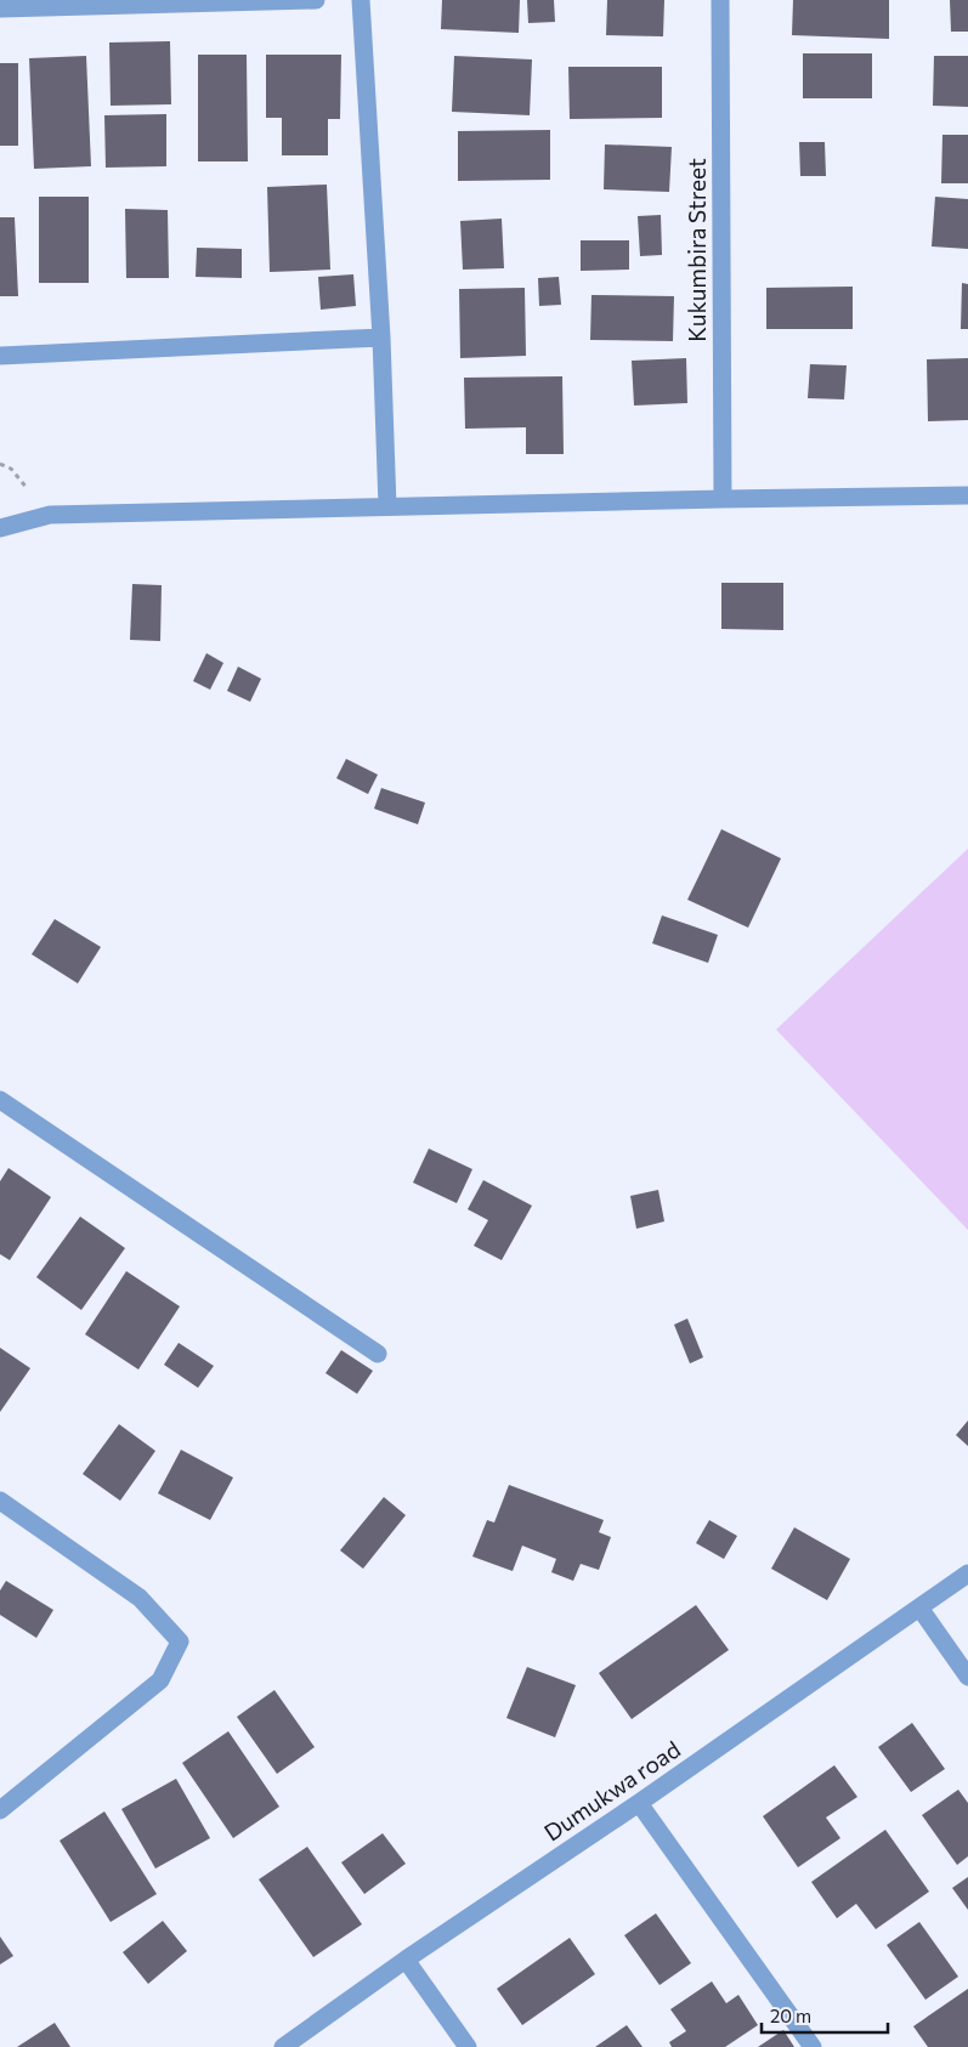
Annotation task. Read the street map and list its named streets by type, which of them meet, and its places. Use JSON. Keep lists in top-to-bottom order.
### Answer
{
  "streets": {
    "street": ["Kukumbira Street", "Dumukwa road"]
  },
  "scale_bar": "20 m"
}
